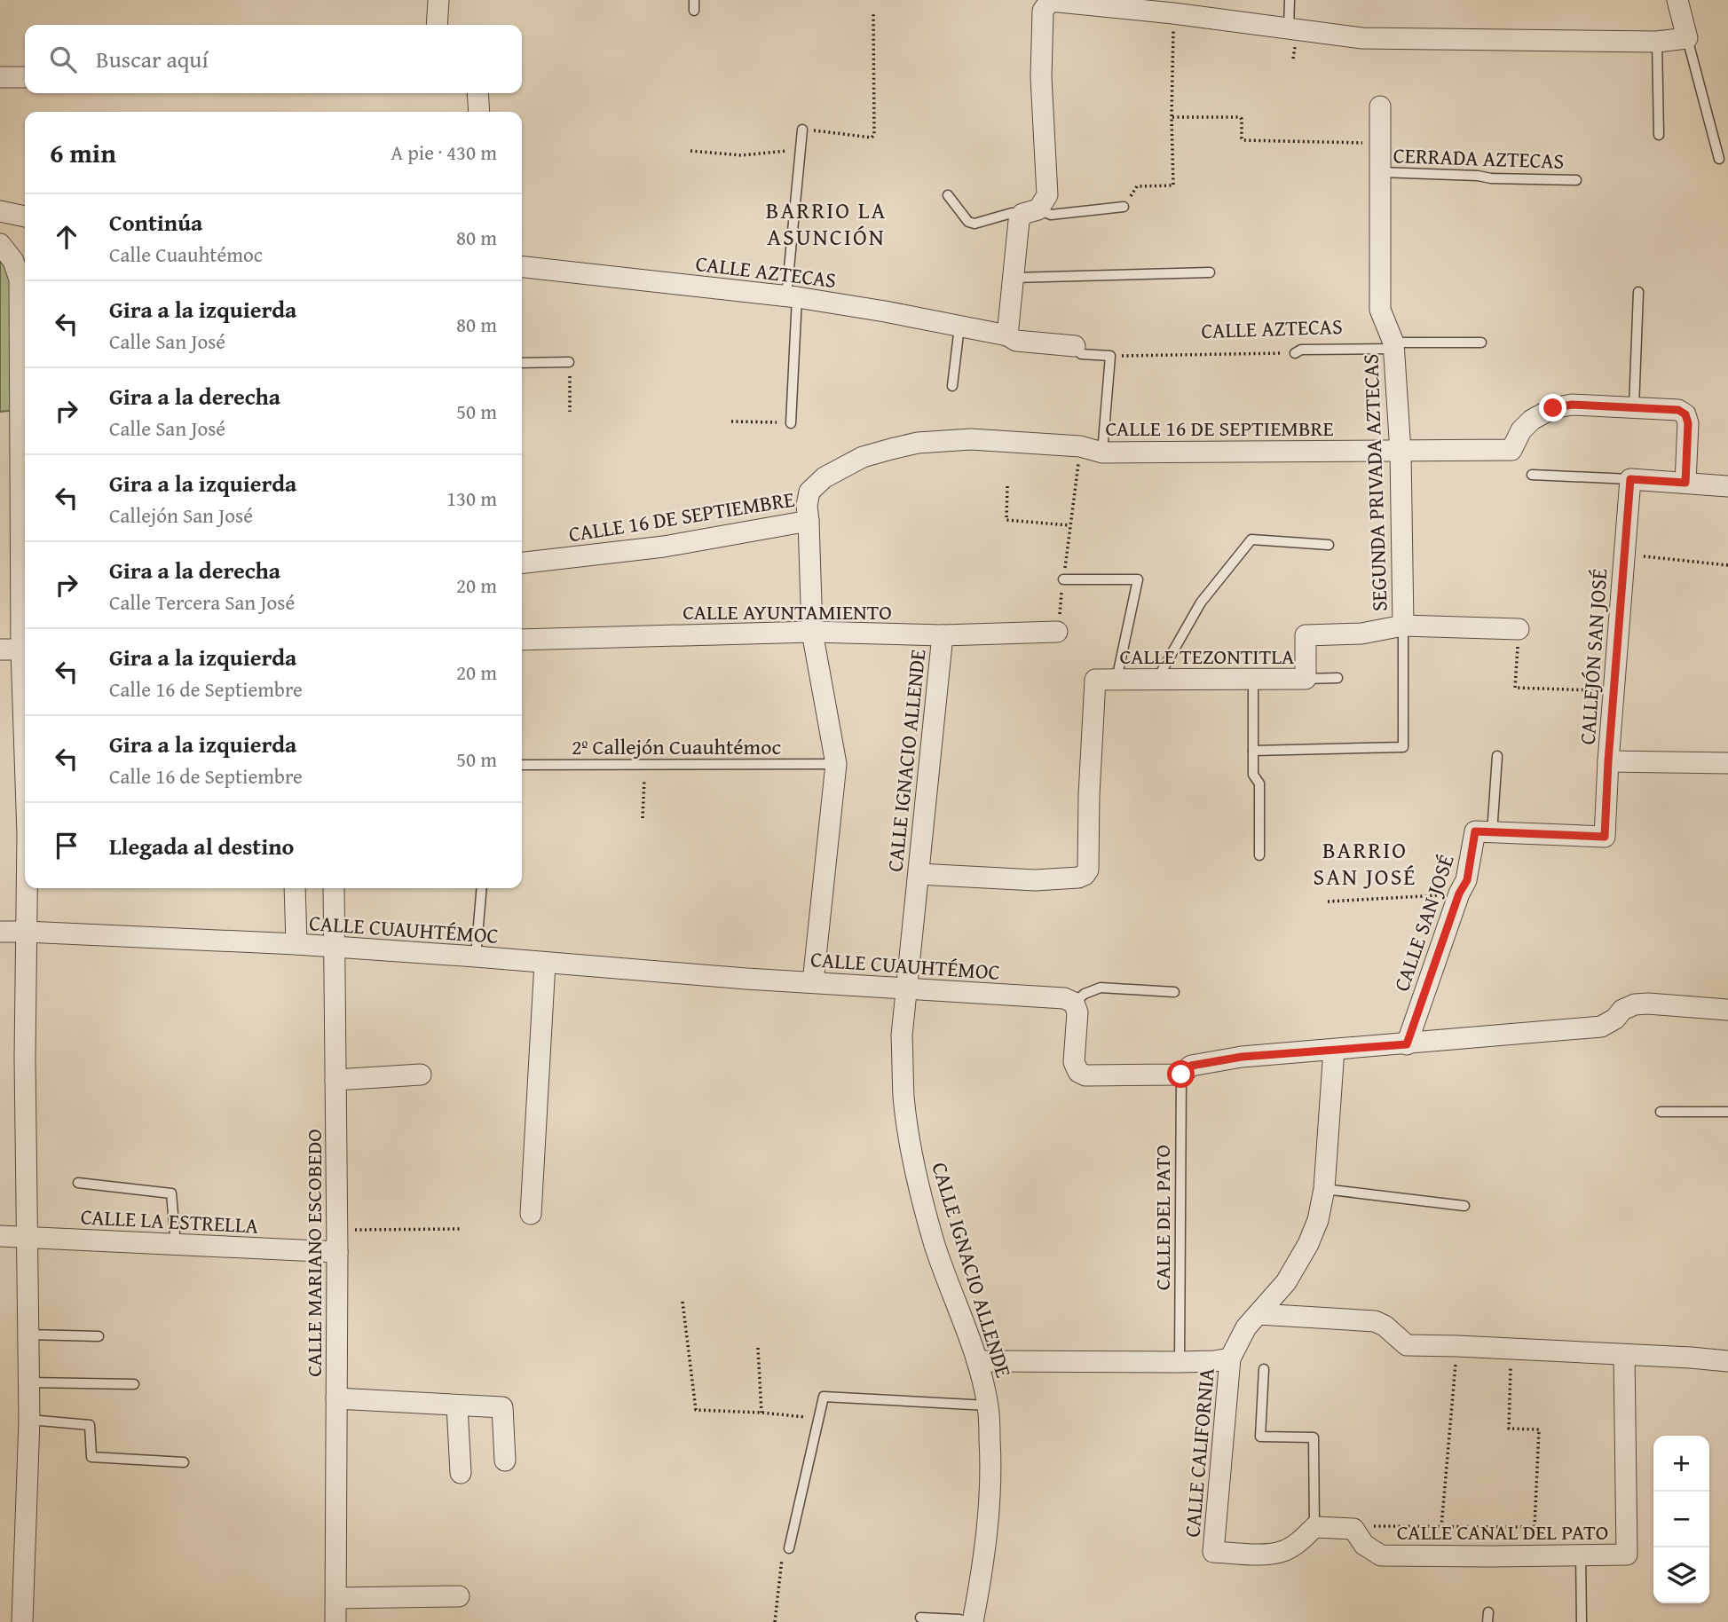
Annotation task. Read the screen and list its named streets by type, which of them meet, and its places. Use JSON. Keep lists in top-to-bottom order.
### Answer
{
  "streets": {
    "street": [
      "CALLE AZTECAS",
      "CALLE 16 DE SEPTIEMBRE",
      "SEGUNDA PRIVADA AZTECAS",
      "CALLE AYUNTAMIENTO",
      "CALLE TEZONTITLA",
      "CALLEJÓN SAN JOSÉ",
      "CALLE IGNACIO ALLENDE",
      "CALLE SAN JOSÉ",
      "CALLE CUAUHTÉMOC",
      "CALLE LA ESTRELLA",
      "CALLE MARIANO ESCOBEDO",
      "CALLE CALIFORNIA",
      "CALLE CANAL DEL PATO"
    ],
    "lane": ["CERRADA AZTECAS", "2º Callejón Cuauhtémoc", "CALLE DEL PATO"]
  },
  "crossings": [
    ["CERRADA AZTECAS", "SEGUNDA PRIVADA AZTECAS"],
    ["CALLE AZTECAS", "SEGUNDA PRIVADA AZTECAS"],
    ["CALLE 16 DE SEPTIEMBRE", "SEGUNDA PRIVADA AZTECAS"],
    ["SEGUNDA PRIVADA AZTECAS", "CALLE TEZONTITLA"],
    ["CALLE AYUNTAMIENTO", "CALLE IGNACIO ALLENDE"],
    ["CALLE TEZONTITLA", "CALLE IGNACIO ALLENDE"],
    ["CALLEJÓN SAN JOSÉ", "CALLE SAN JOSÉ"],
    ["CALLE IGNACIO ALLENDE", "CALLE CUAUHTÉMOC"],
    ["CALLE CUAUHTÉMOC", "CALLE MARIANO ESCOBEDO"],
    ["CALLE LA ESTRELLA", "CALLE MARIANO ESCOBEDO"]
  ],
  "districts": ["BARRIO LA ASUNCIÓN", "BARRIO SAN JOSÉ"],
  "page": {
    "search": "Buscar aquí",
    "heading": ["6 min", "A pie · 430 m"],
    "list": [
      ["Continúa", "Calle Cuauhtémoc", "80 m"],
      ["Gira a la izquierda", "Calle San José", "80 m"],
      ["Gira a la derecha", "Calle San José", "50 m"],
      ["Gira a la izquierda", "Callejón San José", "130 m"],
      ["Gira a la derecha", "Calle Tercera San José", "20 m"],
      ["Gira a la izquierda", "Calle 16 de Septiembre", "20 m"],
      ["Gira a la izquierda", "Calle 16 de Septiembre", "50 m"],
      "Llegada al destino"
    ],
    "map_buttons": ["+", "−"]
  }
}
